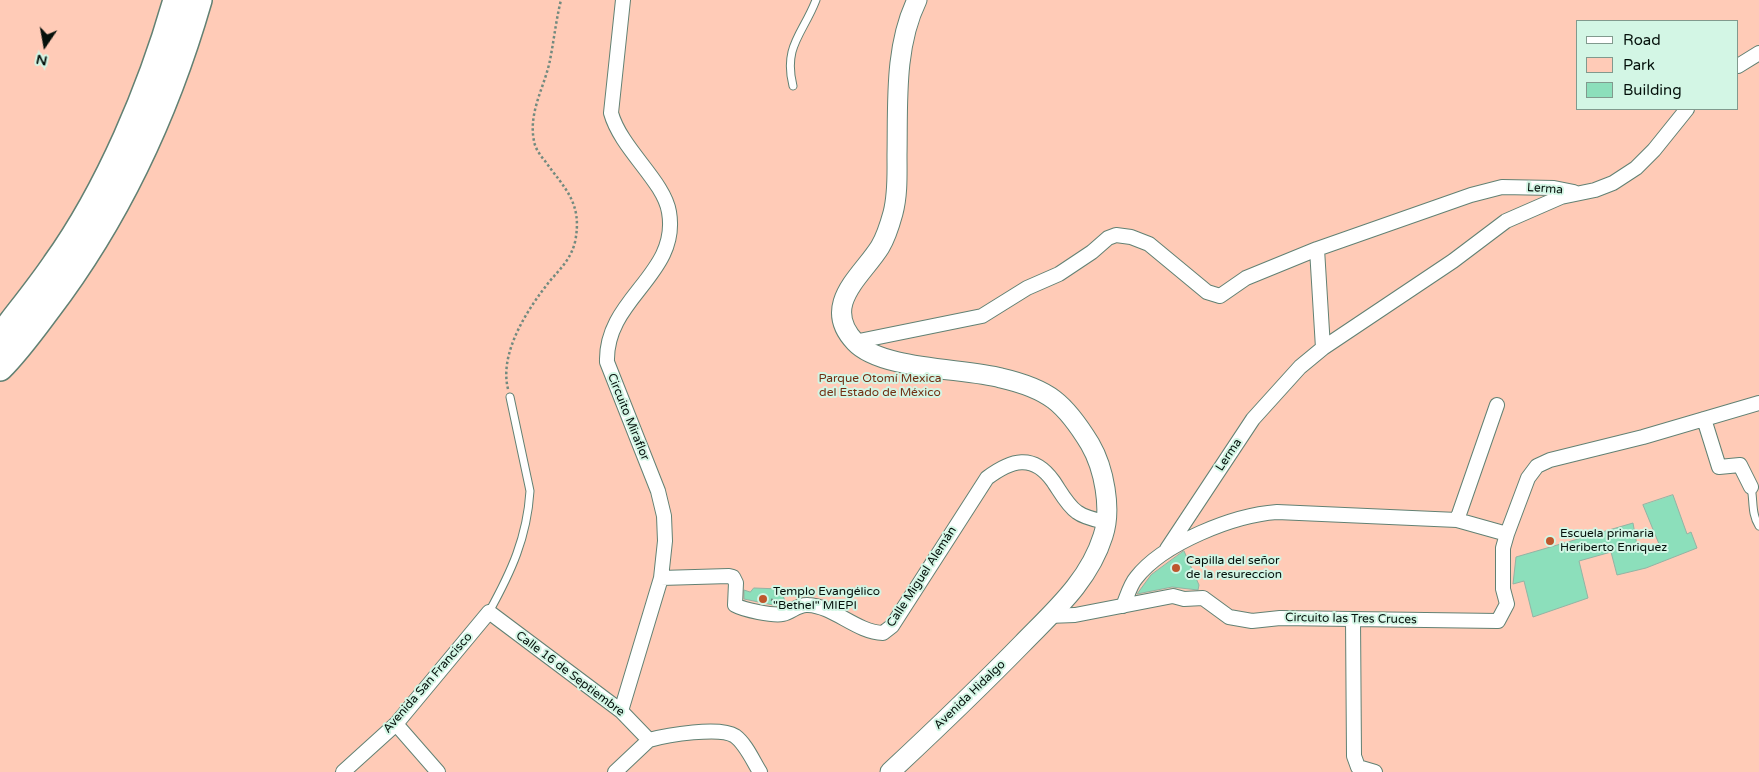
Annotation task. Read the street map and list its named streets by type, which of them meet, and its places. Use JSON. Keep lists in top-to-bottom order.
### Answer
{
  "streets": {
    "main road": ["Avenida Hidalgo"],
    "street": [
      "Lerma",
      "Circuito Miraflor",
      "Calle Miguel Alemán",
      "Circuito las Tres Cruces",
      "Calle 16 de Septiembre",
      "Avenida San Francisco"
    ]
  },
  "crossings": [
    ["Circuito Miraflor", "Calle Miguel Alemán"],
    ["Circuito Miraflor", "Calle 16 de Septiembre"],
    ["Calle Miguel Alemán", "Avenida Hidalgo"],
    ["Circuito las Tres Cruces", "Avenida Hidalgo"],
    ["Calle 16 de Septiembre", "Avenida San Francisco"]
  ],
  "parks": ["Parque Otomí Mexica del Estado de México"],
  "places": ["Escuela primaria Heriberto Enriquez", "Capilla del señor de la resureccion", "Templo Evangélico \"Bethel\" MIEPI"],
  "legend": ["Road", "Park", "Building"],
  "north": "bottom"
}
